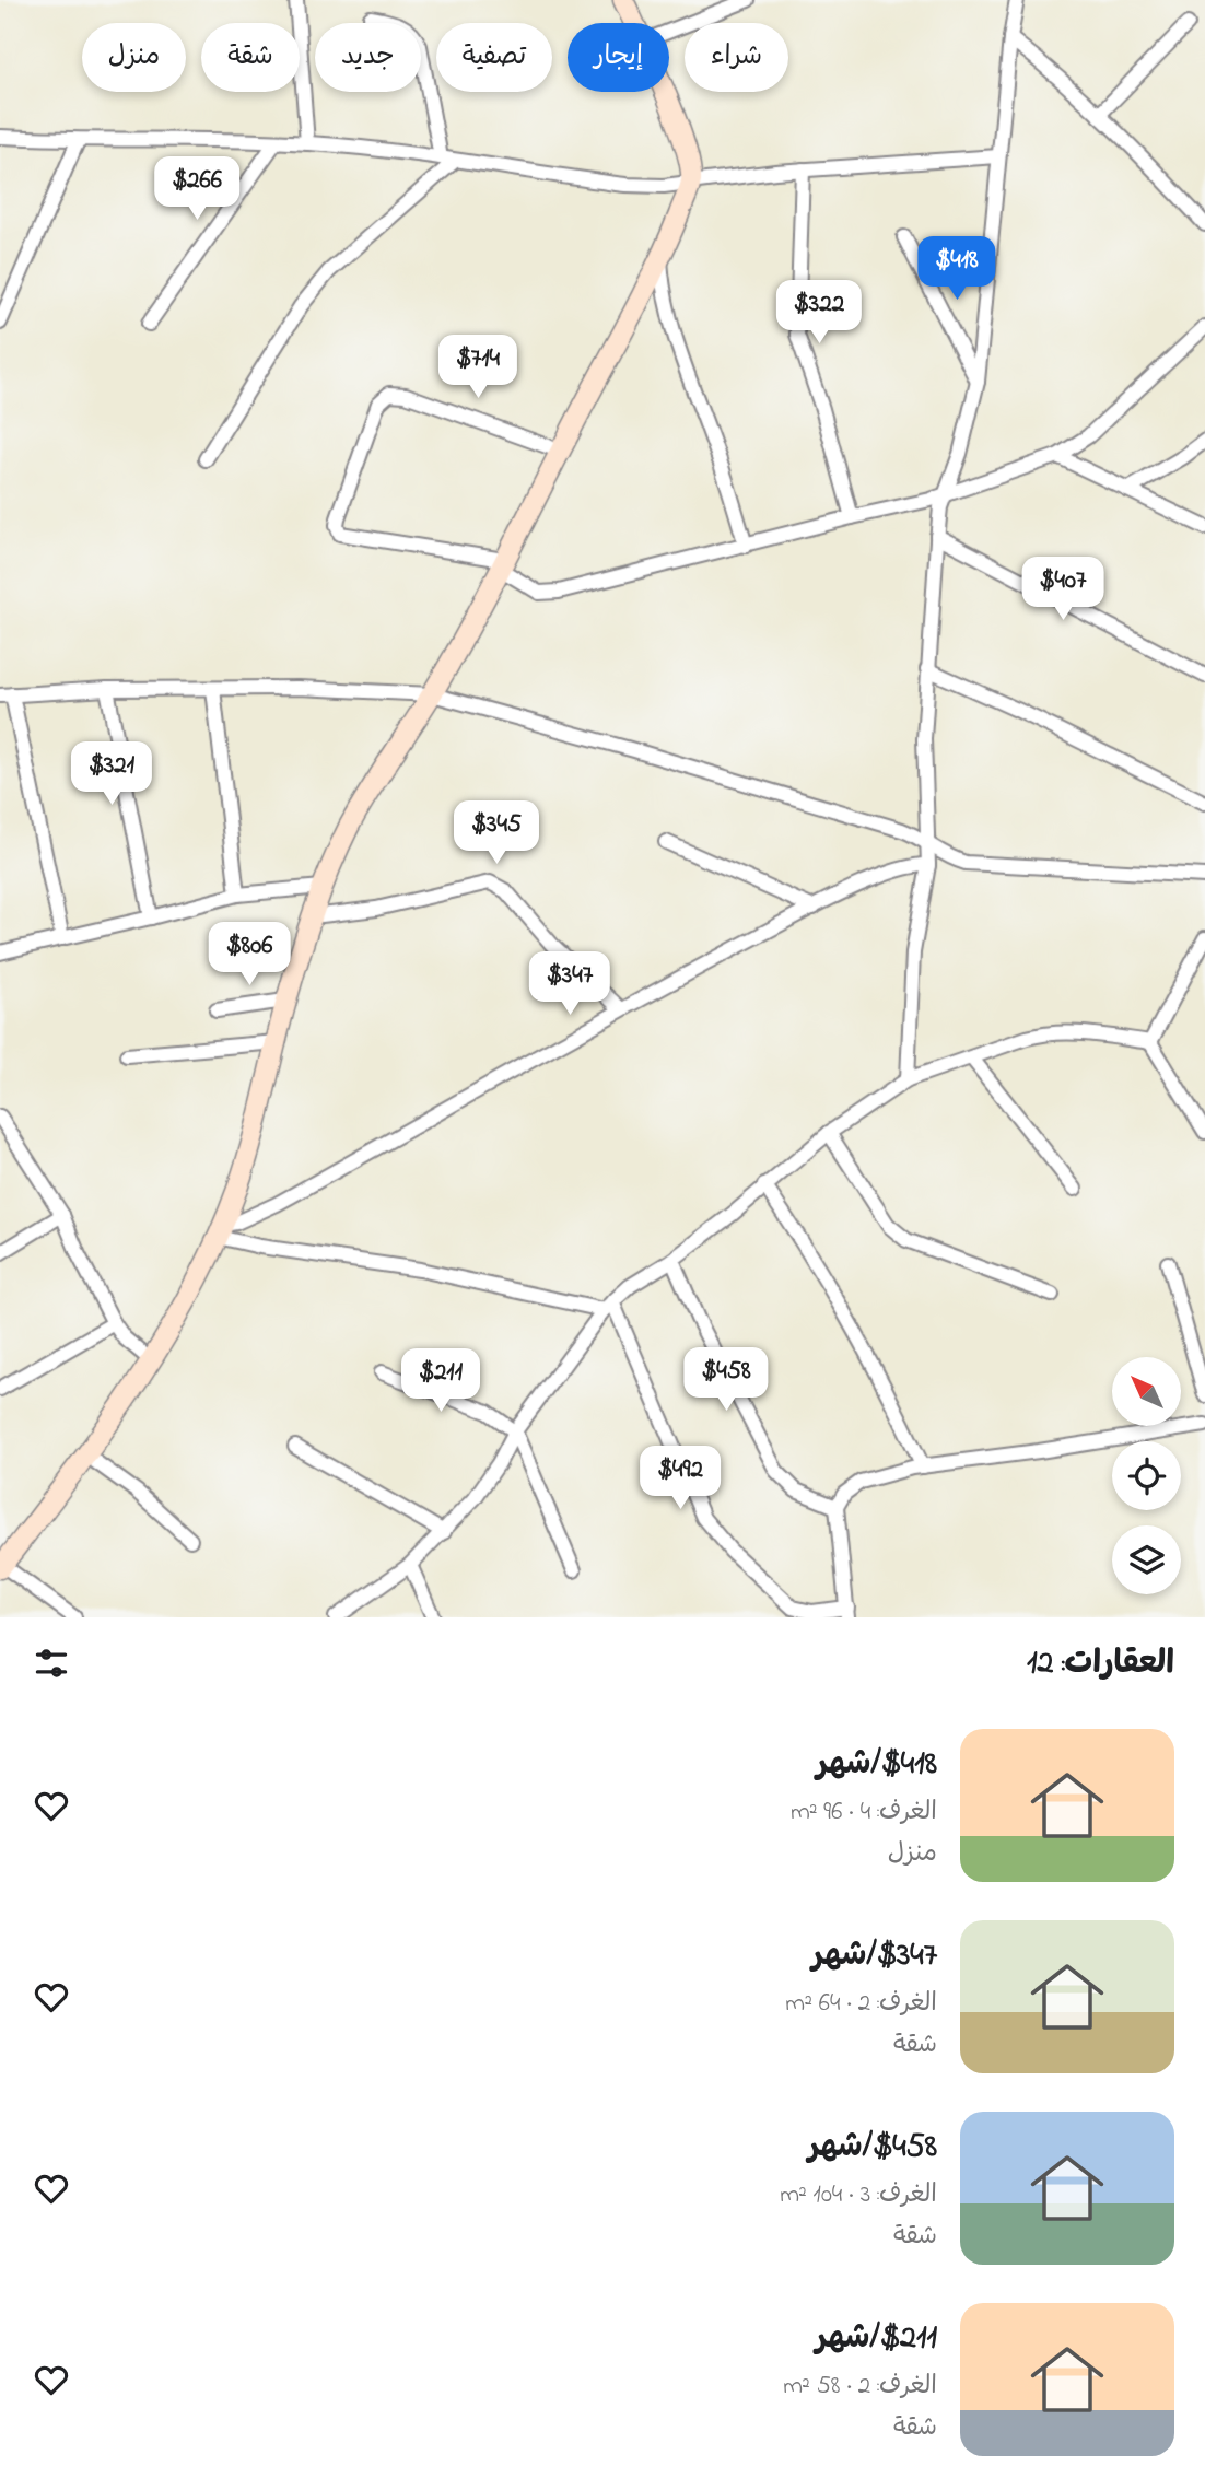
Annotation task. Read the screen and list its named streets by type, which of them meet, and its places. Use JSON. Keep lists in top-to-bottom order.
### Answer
{
  "north": "top left",
  "page": {
    "chip": [
      "شراء",
      "إيجار",
      "تصفية",
      "جديد",
      "شقة",
      "منزل"
    ],
    "price": [
      "$266",
      "$418",
      "$322",
      "$714",
      "$407",
      "$321",
      "$345",
      "$806",
      "$347",
      "$458",
      "$211",
      "$492"
    ],
    "heading": "العقارات: 12",
    "list": [
      {
        "name": "$418/شهر",
        "note": "الغرف: 4 · 96 m² · منزل"
      },
      {
        "name": "$347/شهر",
        "note": "الغرف: 2 · 64 m² · شقة"
      },
      {
        "name": "$458/شهر",
        "note": "الغرف: 3 · 104 m² · شقة"
      },
      {
        "name": "$211/شهر",
        "note": "الغرف: 2 · 58 m² · شقة"
      }
    ]
  }
}
